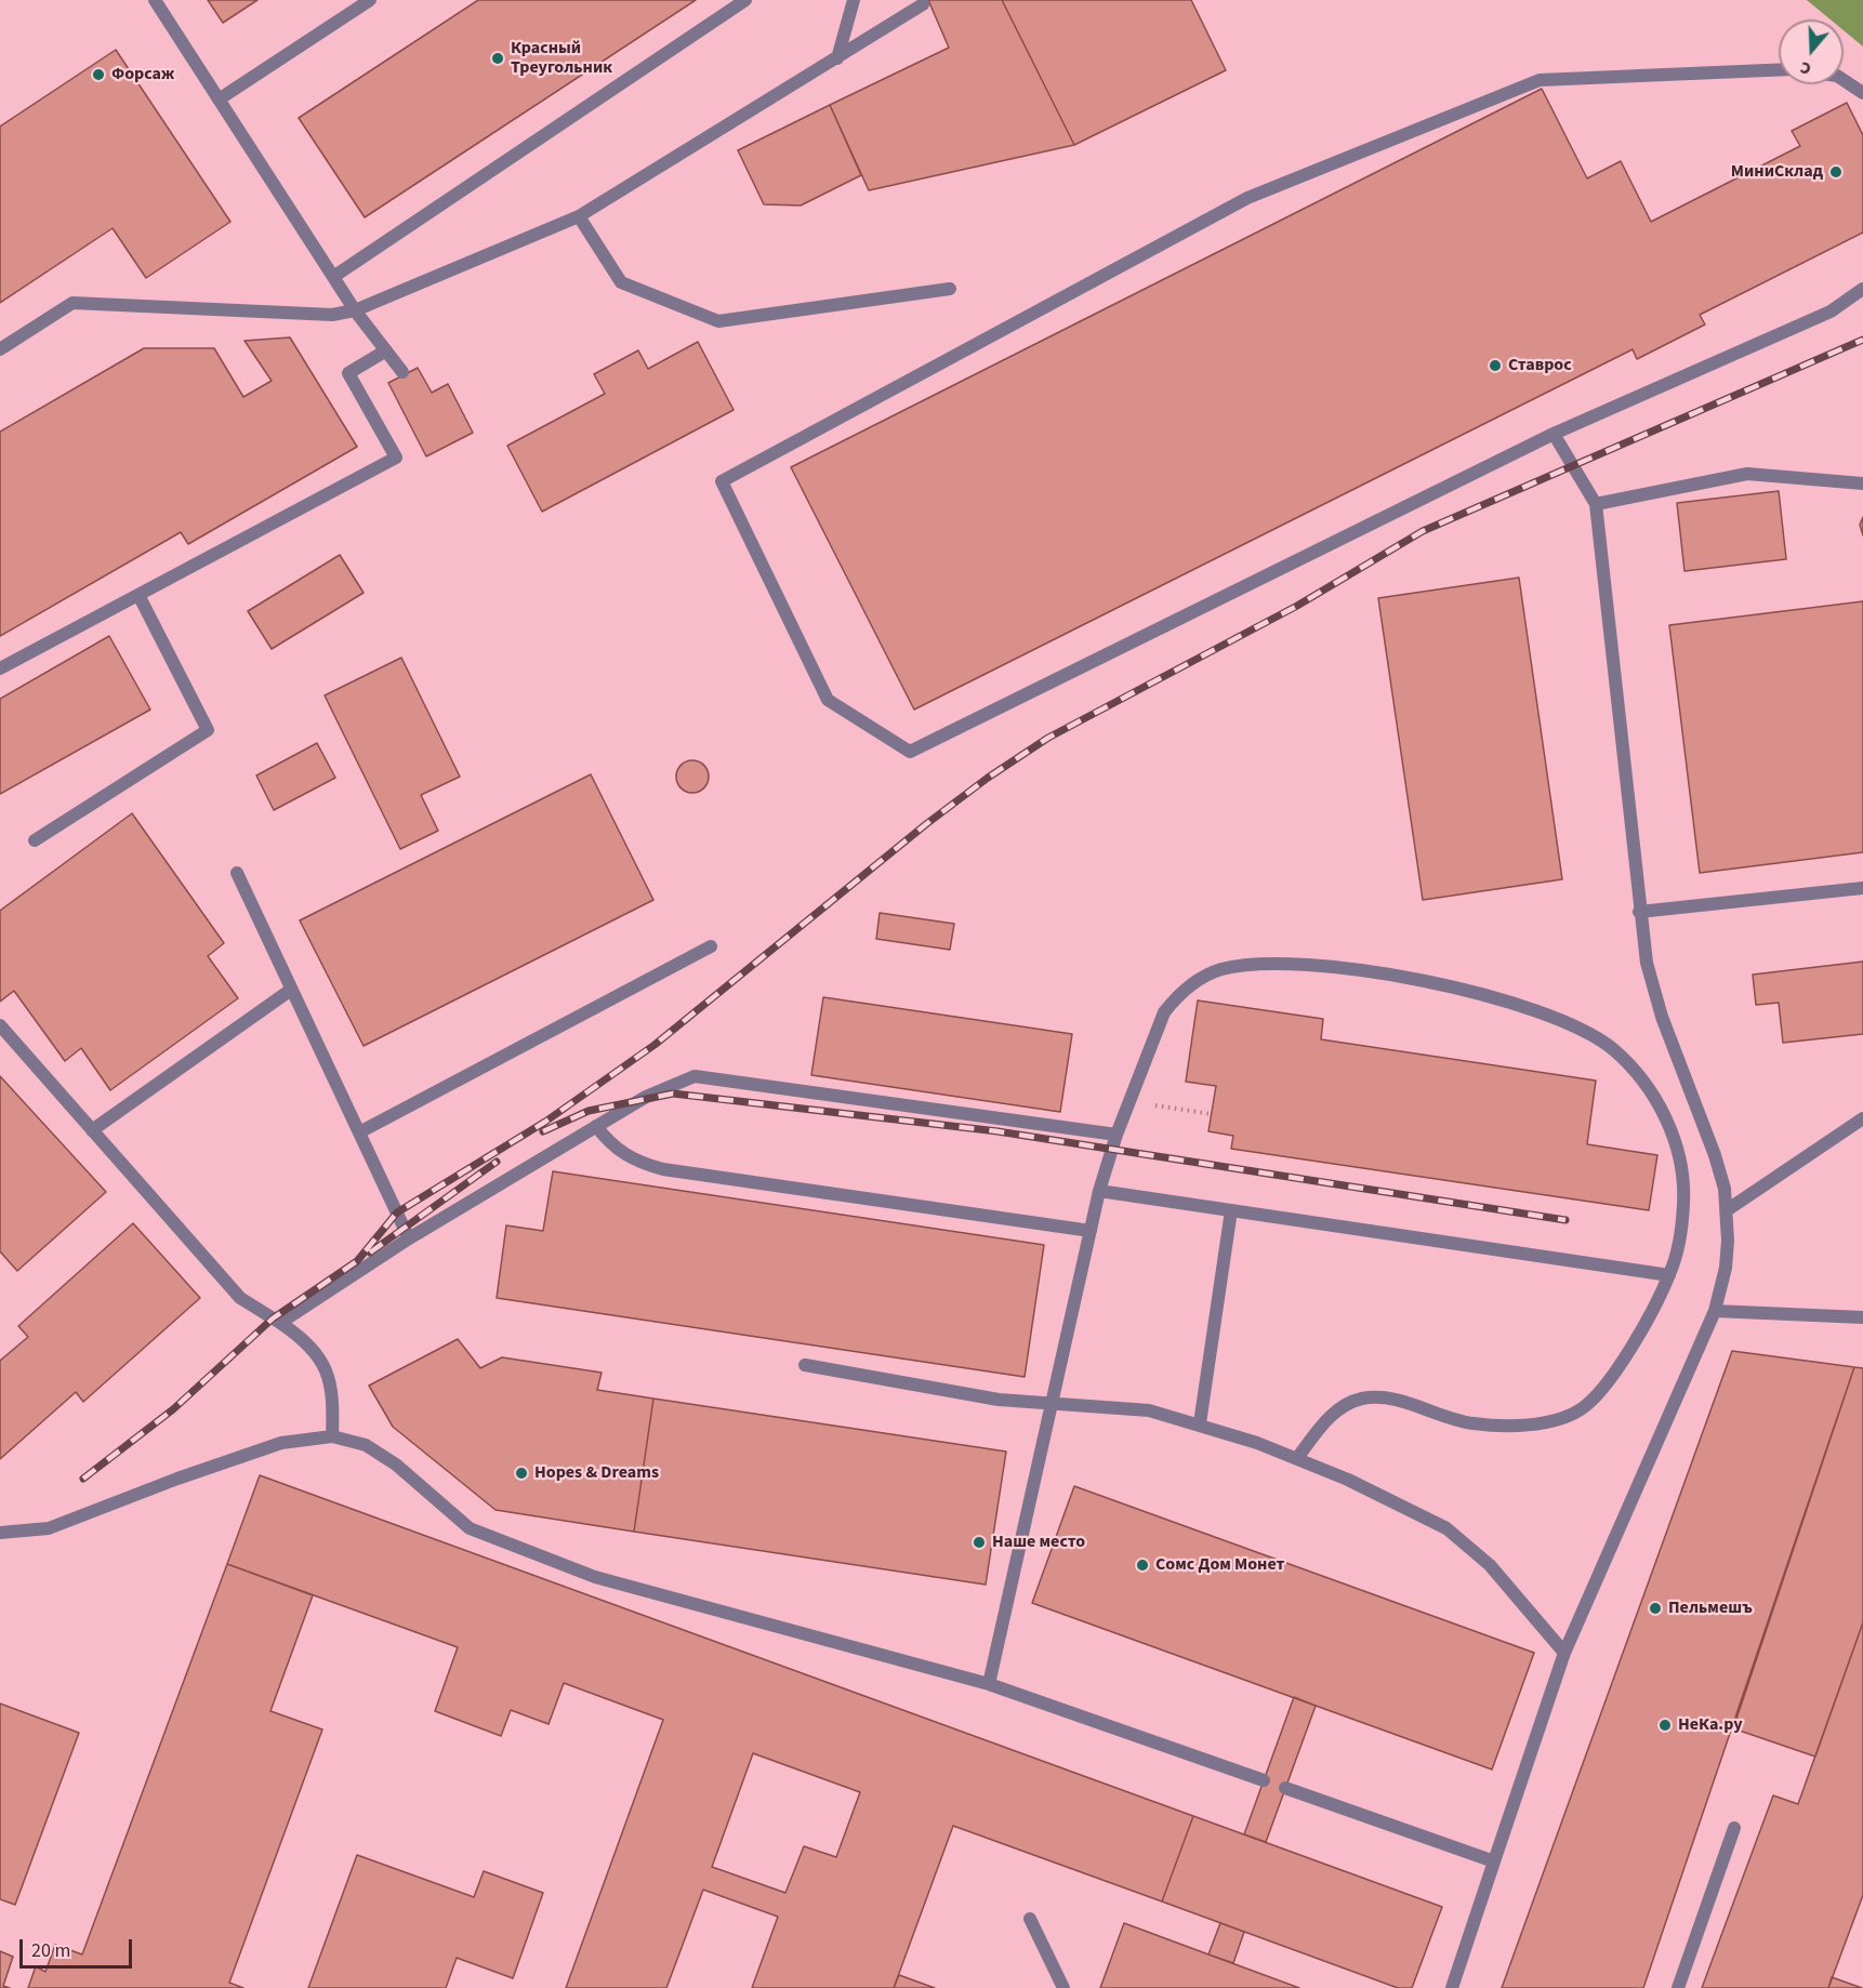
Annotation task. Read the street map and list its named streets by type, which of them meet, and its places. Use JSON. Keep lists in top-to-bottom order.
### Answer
{
  "places": [
    "Красный Треугольник",
    "Форсаж",
    "МиниСклад",
    "Ставрос",
    "Hopes & Dreams",
    "Наше место",
    "Сомс Дом Монет",
    "Пельмешъ",
    "НеКа.ру"
  ],
  "scale_bar": "20 m",
  "north": "bottom"
}
